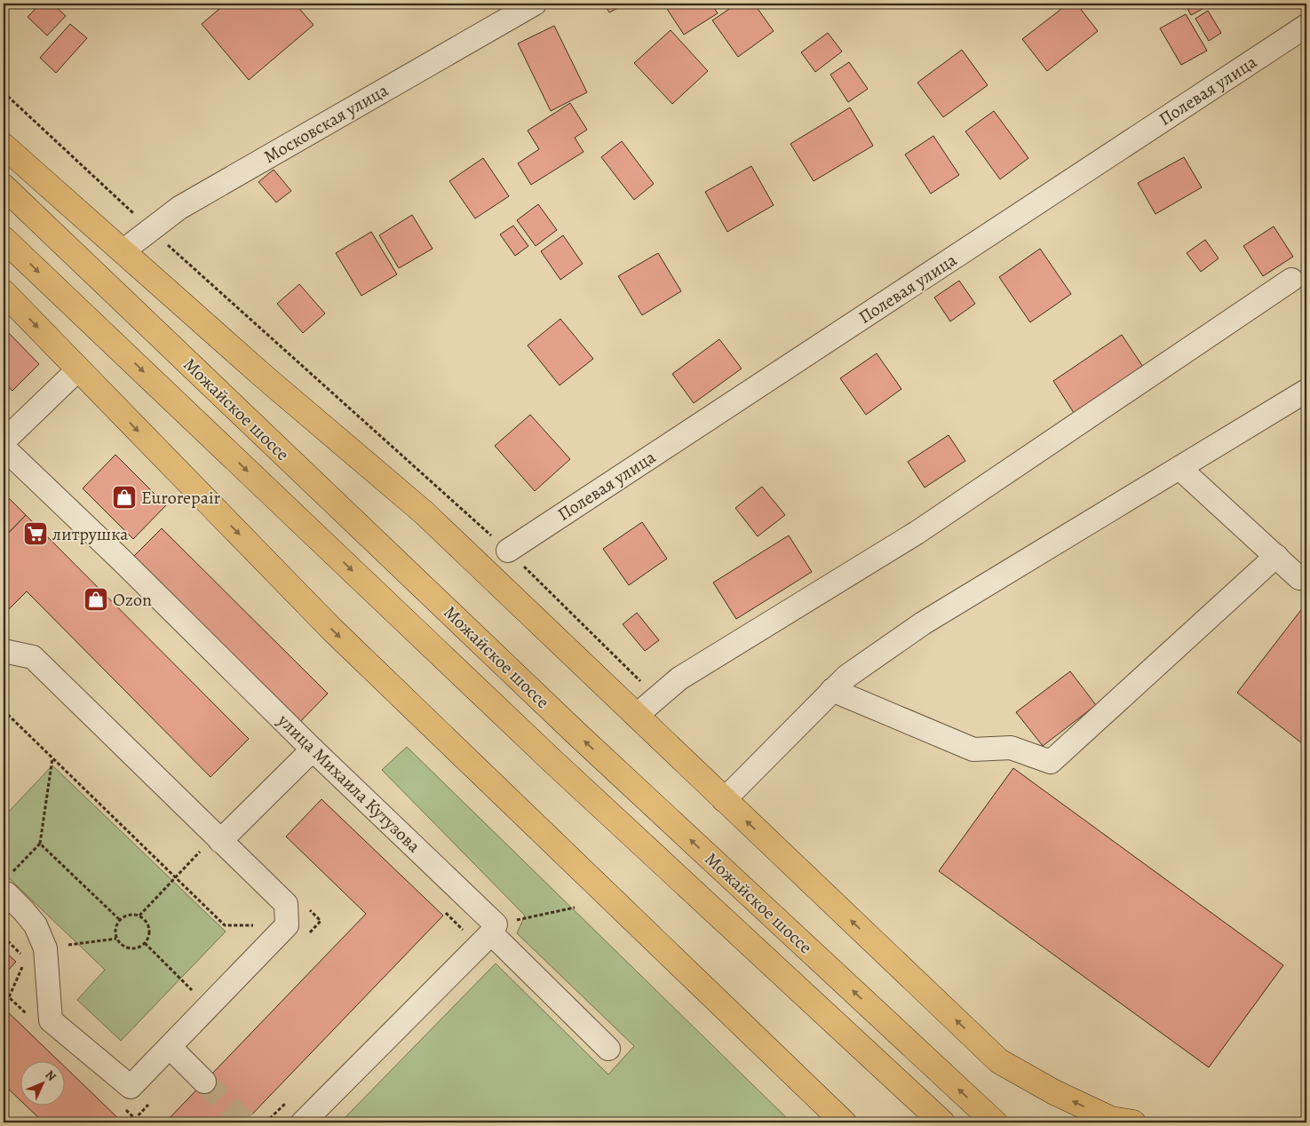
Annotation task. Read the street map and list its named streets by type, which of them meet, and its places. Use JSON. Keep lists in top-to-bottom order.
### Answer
{
  "streets": {
    "main road": ["Можайское шоссе"],
    "street": ["Полевая улица", "Московская улица", "улица Михаила Кутузова"]
  },
  "places": {
    "shop": ["Eurorepair", "Ozon"],
    "supermarket": ["литрушка"]
  },
  "north": "top right"
}
